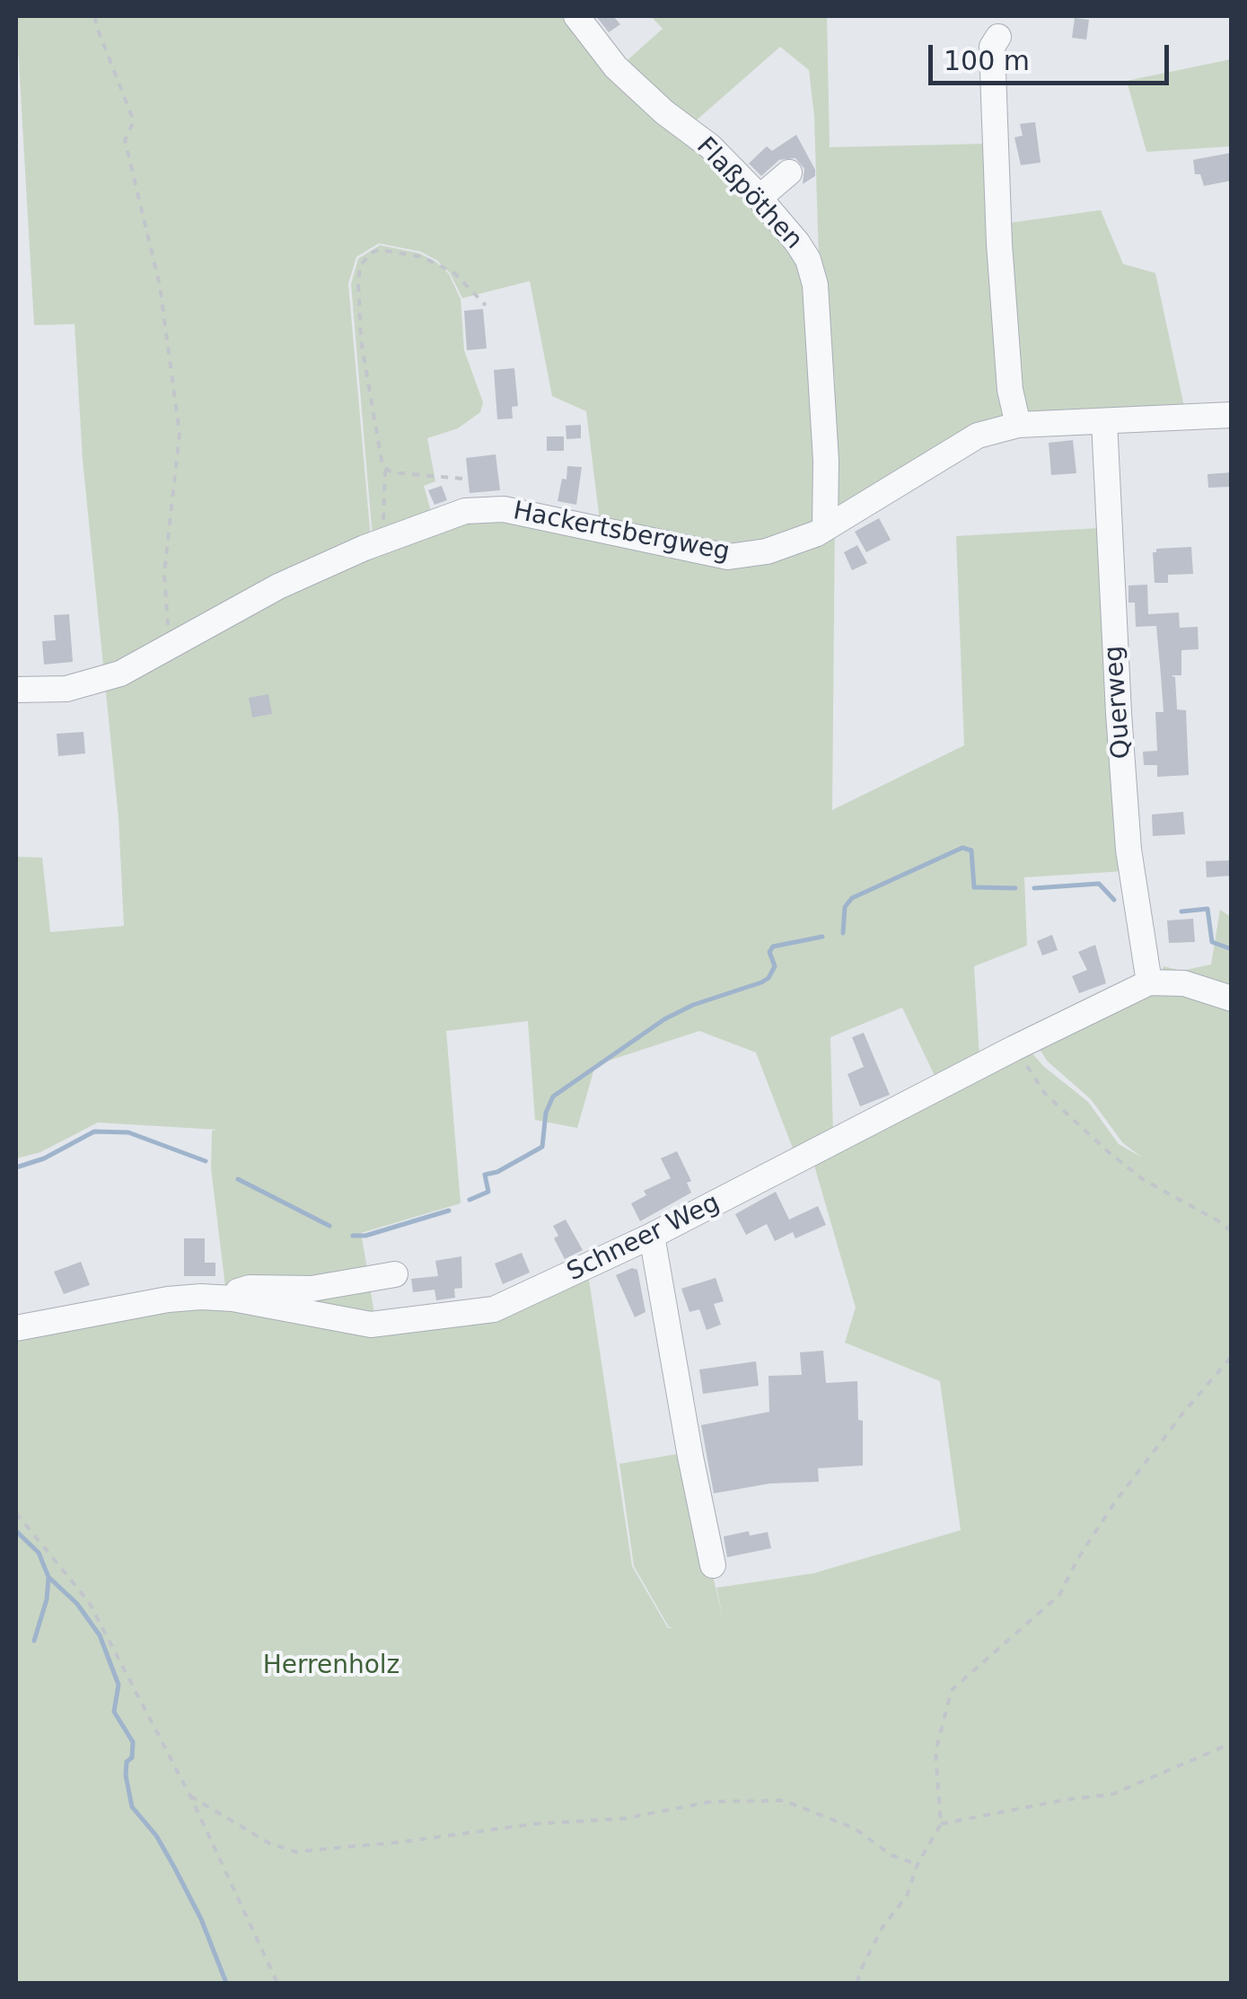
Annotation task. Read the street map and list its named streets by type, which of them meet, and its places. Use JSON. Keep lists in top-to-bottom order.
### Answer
{
  "streets": {
    "street": [
      "Flaßpöthen",
      "Hackertsbergweg",
      "Querweg",
      "Schneer Weg"
    ]
  },
  "crossings": [
    ["Flaßpöthen", "Hackertsbergweg"],
    ["Hackertsbergweg", "Querweg"],
    ["Querweg", "Schneer Weg"]
  ],
  "parks": ["Herrenholz"],
  "scale_bar": "100 m"
}
